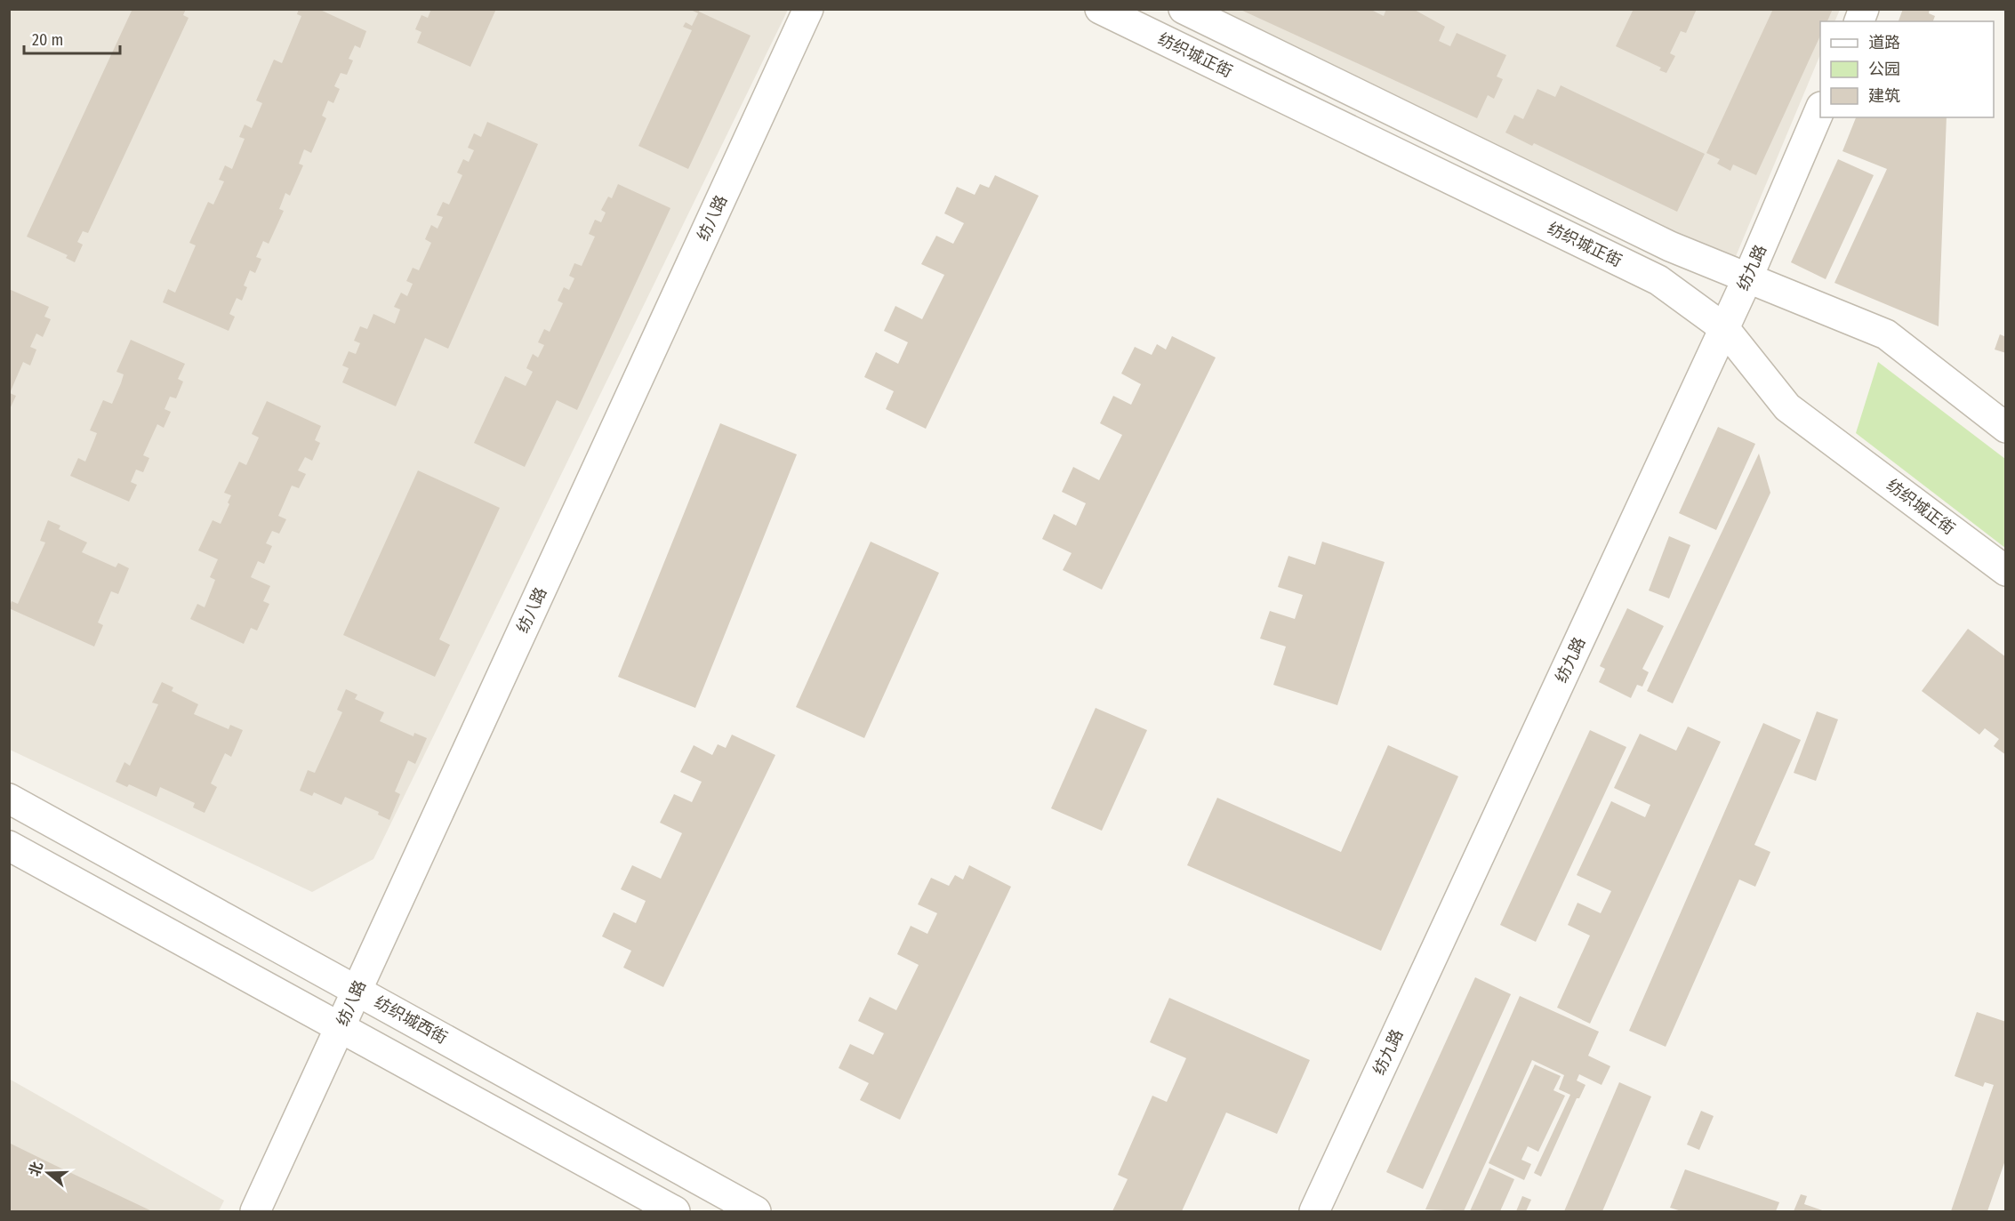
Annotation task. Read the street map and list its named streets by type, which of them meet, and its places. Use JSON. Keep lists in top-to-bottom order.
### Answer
{
  "streets": {
    "street": [
      "纺织城正街",
      "纺八路",
      "纺九路",
      "纺织城西街"
    ]
  },
  "crossings": [
    ["纺织城正街", "纺九路"],
    ["纺八路", "纺织城西街"]
  ],
  "legend": ["道路", "公园", "建筑"],
  "scale_bar": "20 m",
  "north": "left"
}
